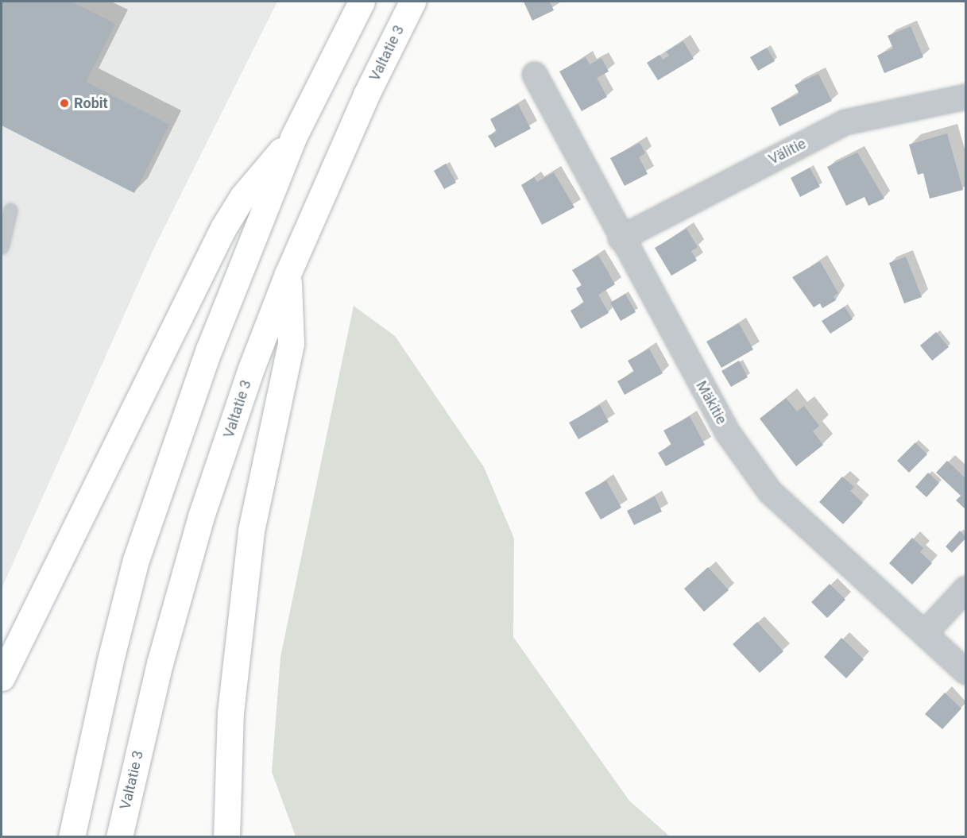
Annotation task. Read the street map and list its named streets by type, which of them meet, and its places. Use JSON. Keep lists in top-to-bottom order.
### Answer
{
  "streets": {
    "highway": ["Valtatie 3"],
    "street": ["Välitie", "Mäkitie"]
  },
  "crossings": [
    ["Välitie", "Mäkitie"]
  ],
  "places": ["Robit"]
}
